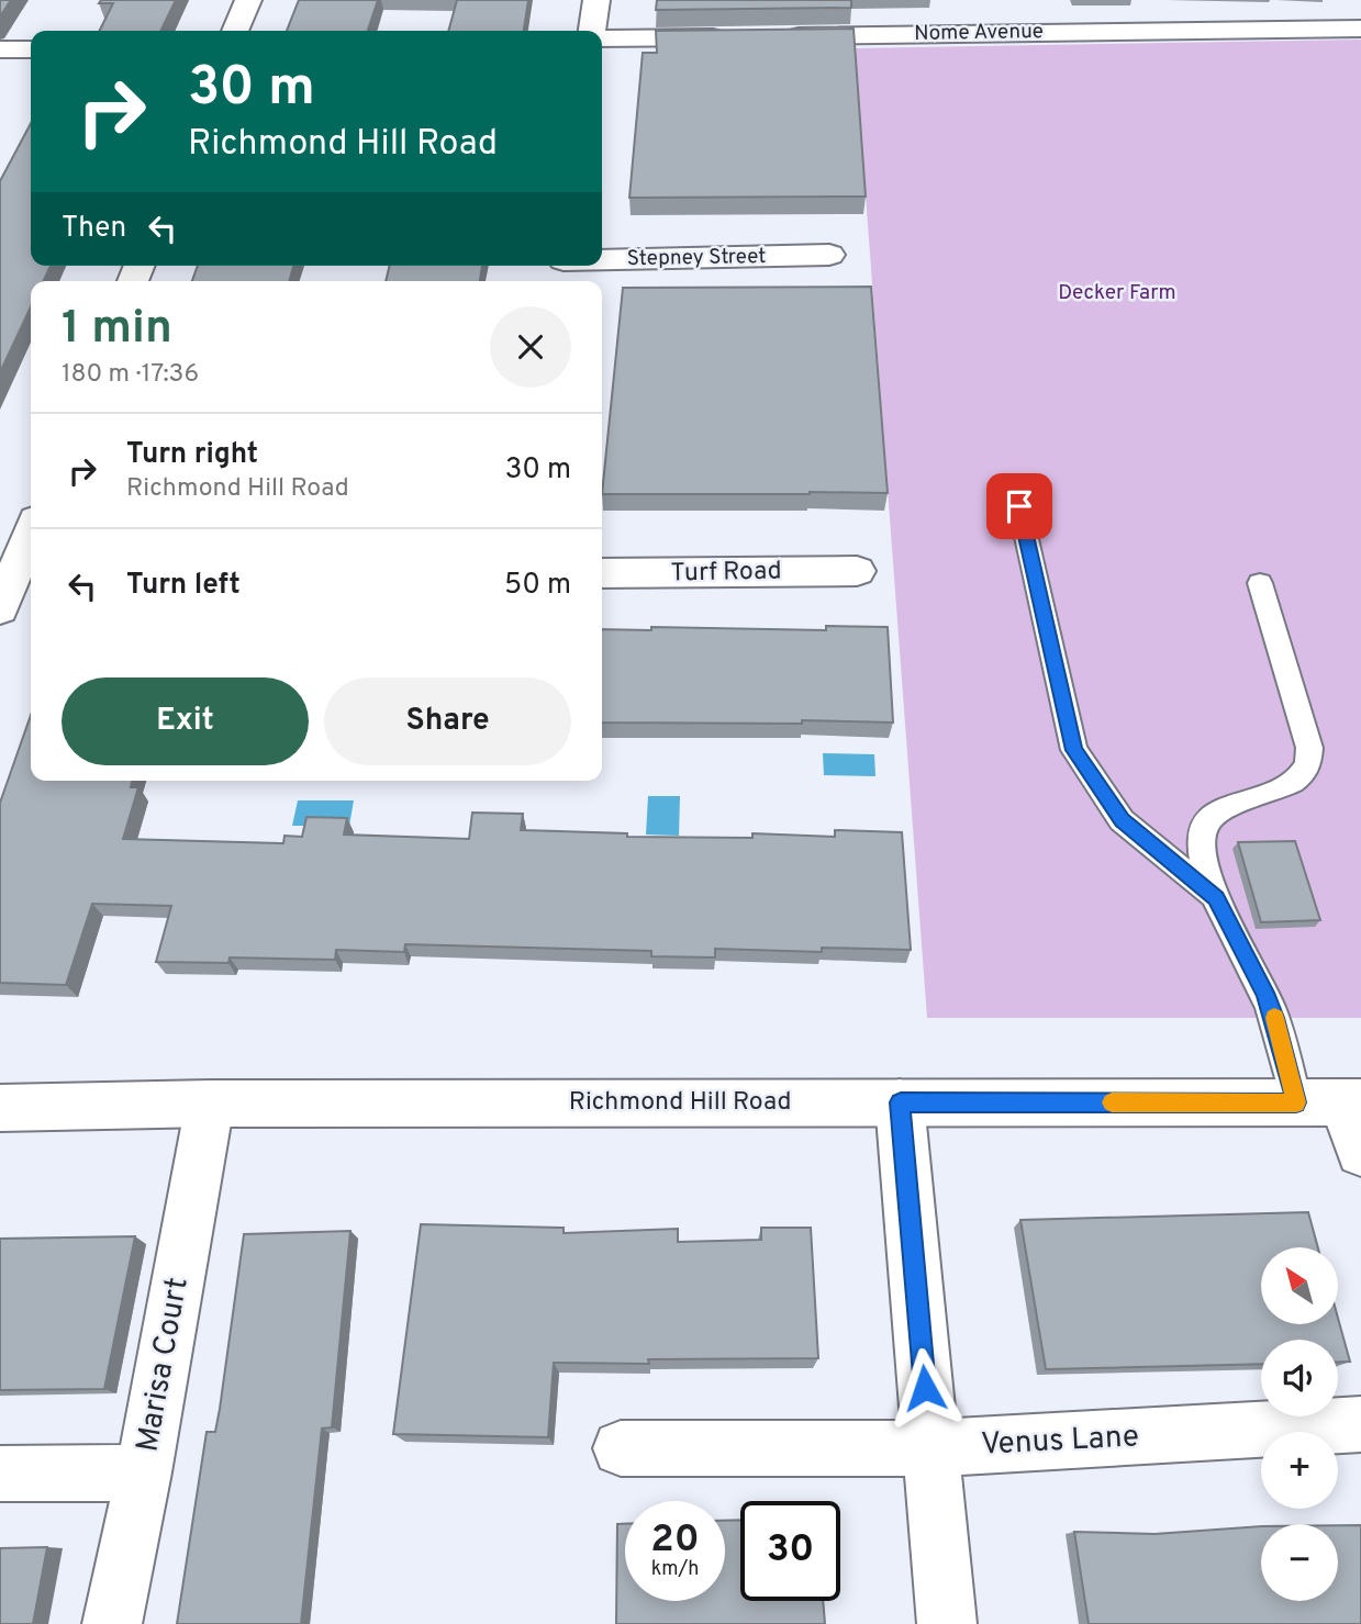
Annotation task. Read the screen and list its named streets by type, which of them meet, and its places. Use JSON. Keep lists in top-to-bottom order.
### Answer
{
  "streets": {
    "street": [
      "Nome Avenue",
      "Stepney Street",
      "Turf Road",
      "Richmond Hill Road",
      "Marisa Court",
      "Venus Lane"
    ]
  },
  "crossings": [
    ["Richmond Hill Road", "Marisa Court"]
  ],
  "parks": ["Decker Farm"],
  "north": "top left",
  "page": {
    "turn": ["30 m", "Richmond Hill Road"],
    "then": "Then",
    "heading": ["1 min", "180 m · 17:36"],
    "list": [
      {
        "name": "Turn right",
        "note": "Richmond Hill Road",
        "value": "30 m"
      },
      {
        "name": "Turn left",
        "value": "50 m"
      }
    ],
    "buttons": ["Exit", "Share"],
    "map_buttons": ["+", "−"],
    "speed": "20 km/h",
    "limit": "30"
  }
}
